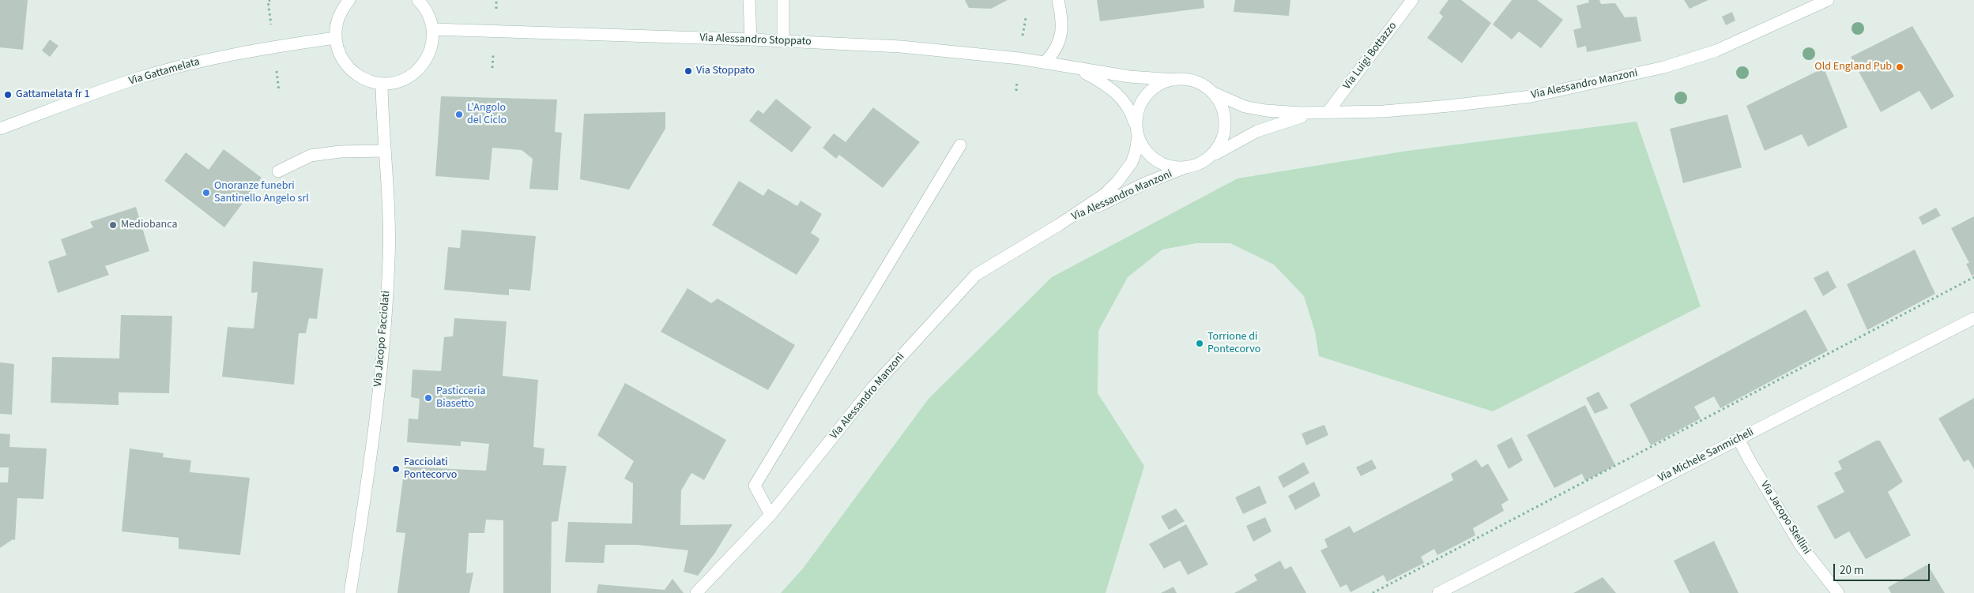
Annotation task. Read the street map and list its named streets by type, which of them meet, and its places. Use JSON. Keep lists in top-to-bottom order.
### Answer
{
  "streets": {
    "street": [
      "Via Alessandro Stoppato",
      "Via Luigi Bottazzo",
      "Via Gattamelata",
      "Via Alessandro Manzoni",
      "Via Jacopo Facciolati",
      "Via Michele Sanmicheli",
      "Via Jacopo Stellini"
    ]
  },
  "crossings": [
    ["Via Alessandro Stoppato", "Via Alessandro Manzoni"],
    ["Via Luigi Bottazzo", "Via Alessandro Manzoni"],
    ["Via Michele Sanmicheli", "Via Jacopo Stellini"]
  ],
  "places": [
    "Old England Pub",
    "Via Stoppato",
    "Gattamelata fr 1",
    "L'Angolo del Ciclo",
    "Onoranze funebri Santinello Angelo srl",
    "Mediobanca",
    "Torrione di Pontecorvo",
    "Pasticceria Biasetto",
    "Facciolati Pontecorvo"
  ],
  "scale_bar": "20 m"
}
